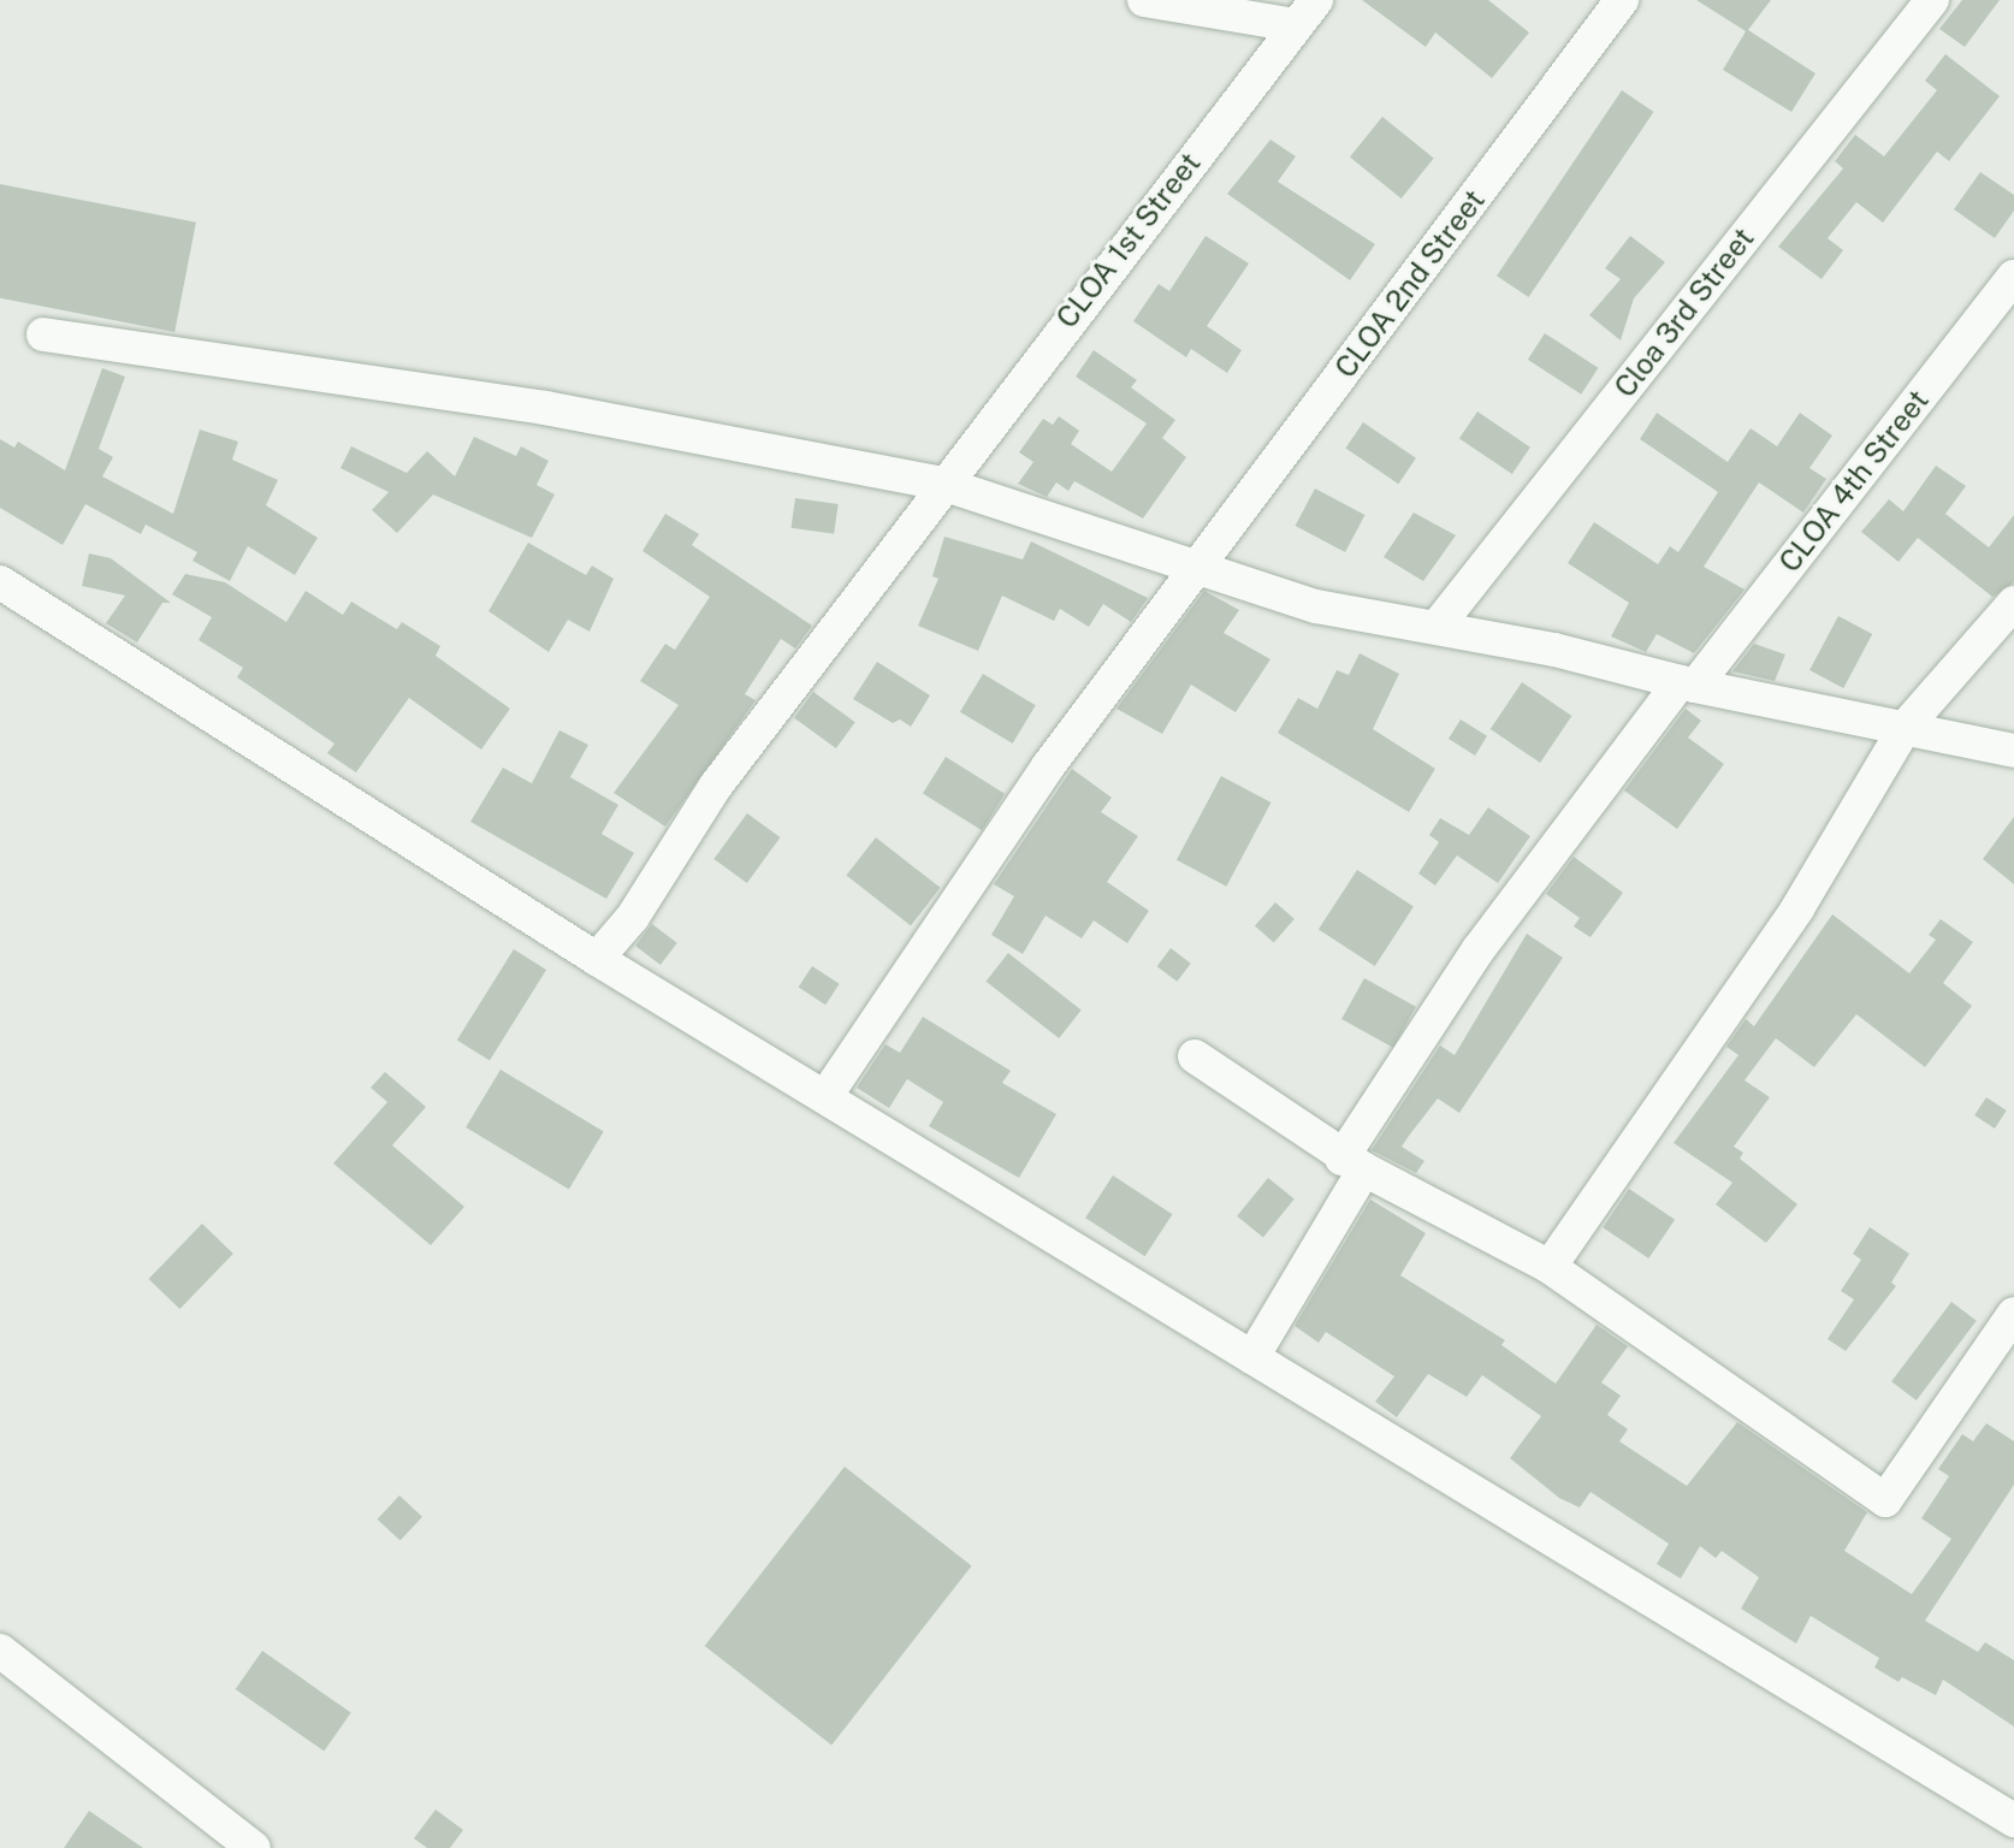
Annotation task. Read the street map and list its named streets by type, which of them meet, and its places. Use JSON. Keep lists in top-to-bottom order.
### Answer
{
  "streets": {
    "street": [
      "CLOA 1st Street",
      "CLOA 2nd Street",
      "Cloa 3rd Street",
      "CLOA 4th Street"
    ]
  }
}
